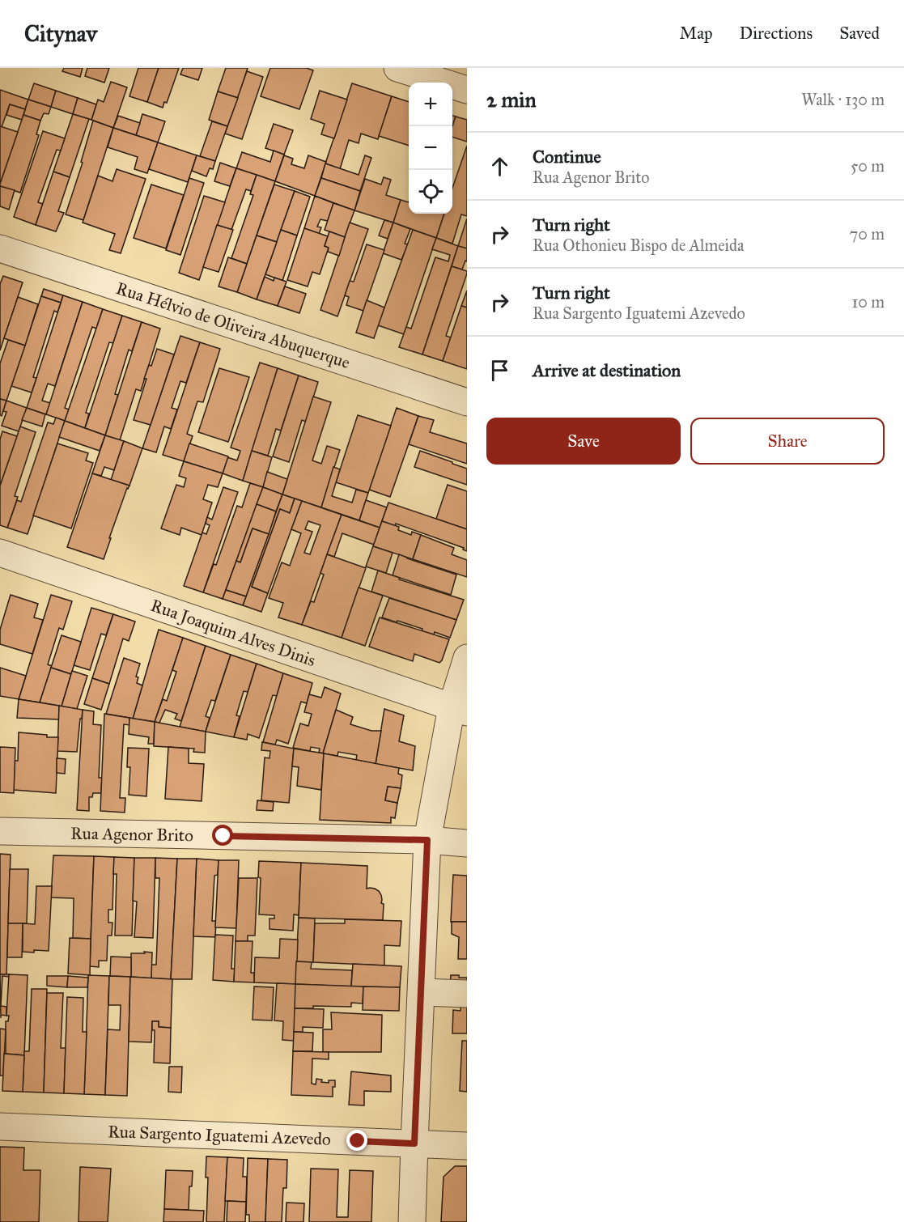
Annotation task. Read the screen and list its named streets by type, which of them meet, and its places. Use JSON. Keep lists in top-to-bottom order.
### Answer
{
  "streets": {
    "street": [
      "Rua Hélvio de Oliveira Abuquerque",
      "Rua Joaquim Alves Dinis",
      "Rua Agenor Brito",
      "Rua Sargento Iguatemi Azevedo"
    ]
  },
  "page": {
    "header": "Citynav",
    "nav": ["Map", "Directions", "Saved"],
    "heading": ["2 min", "Walk · 130 m"],
    "map_buttons": ["+", "−"],
    "list": [
      ["Continue", "Rua Agenor Brito", "50 m"],
      ["Turn right", "Rua Othonieu Bispo de Almeida", "70 m"],
      ["Turn right", "Rua Sargento Iguatemi Azevedo", "10 m"],
      "Arrive at destination"
    ],
    "buttons": ["Save", "Share"]
  }
}
